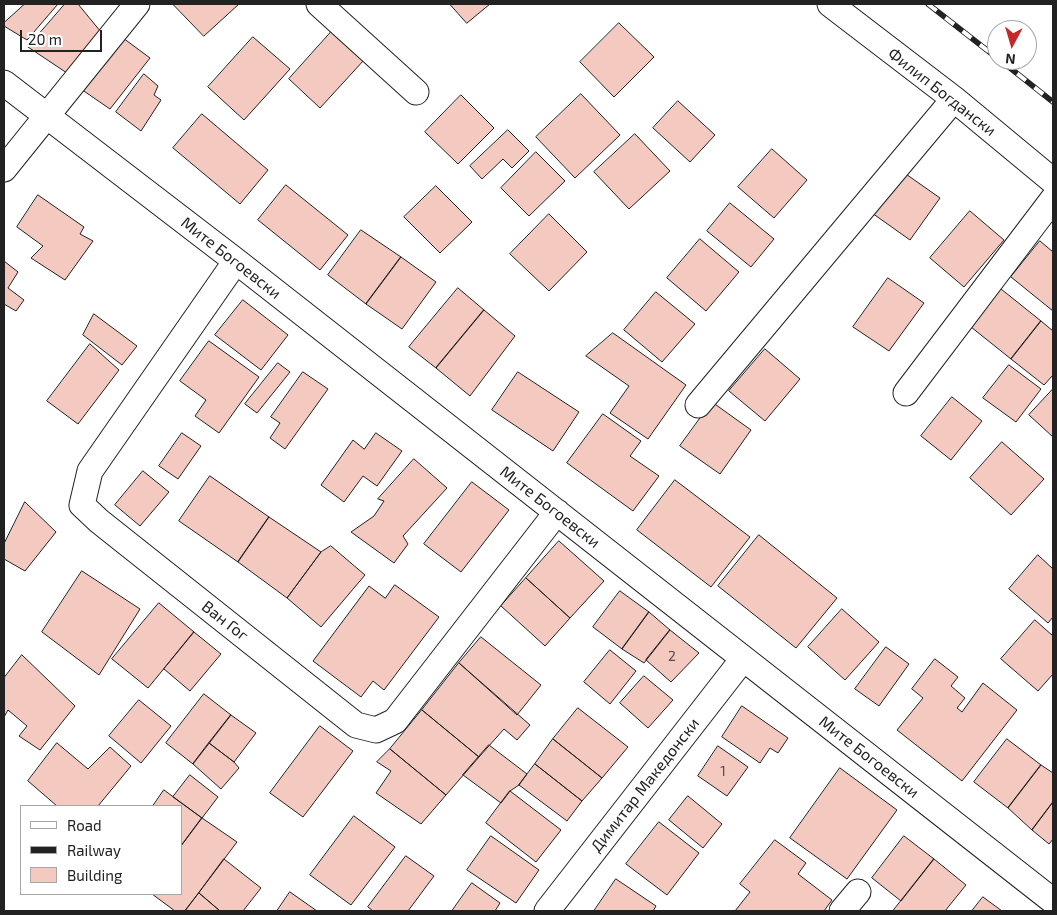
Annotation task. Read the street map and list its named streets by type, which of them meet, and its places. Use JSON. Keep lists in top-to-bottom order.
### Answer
{
  "streets": {
    "street": [
      "Филип Богдански",
      "Мите Богоевски",
      "Ван Гог",
      "Димитар Македонски"
    ]
  },
  "crossings": [
    ["Мите Богоевски", "Ван Гог"],
    ["Мите Богоевски", "Димитар Македонски"]
  ],
  "house_numbers": ["2", "1"],
  "legend": ["Road", "Railway", "Building"],
  "scale_bar": "20 m",
  "north": "bottom"
}
